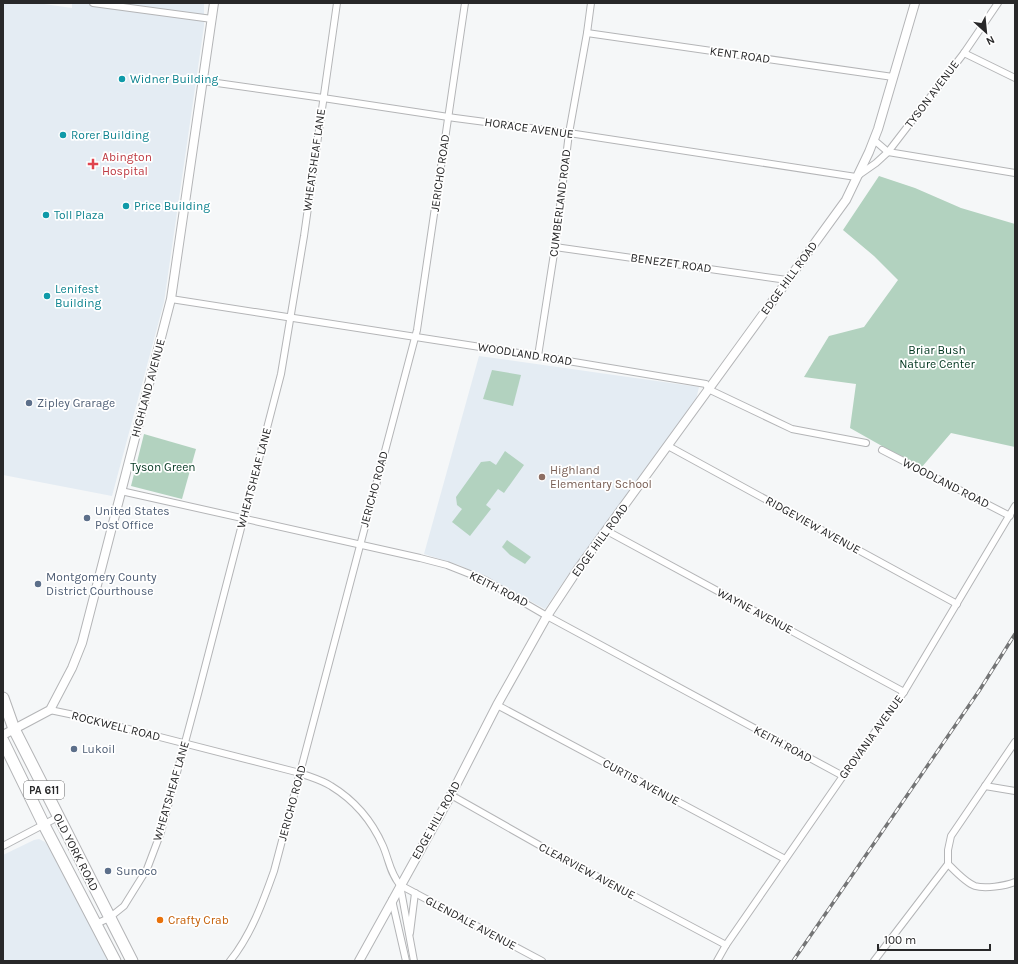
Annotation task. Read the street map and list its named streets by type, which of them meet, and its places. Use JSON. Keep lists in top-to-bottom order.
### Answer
{
  "streets": {
    "highway": ["PA 611", "OLD YORK ROAD"],
    "street": [
      "KENT ROAD",
      "TYSON AVENUE",
      "HORACE AVENUE",
      "WHEATSHEAF LANE",
      "JERICHO ROAD",
      "CUMBERLAND ROAD",
      "BENEZET ROAD",
      "EDGE HILL ROAD",
      "WOODLAND ROAD",
      "HIGHLAND AVENUE",
      "RIDGEVIEW AVENUE",
      "KEITH ROAD",
      "WAYNE AVENUE",
      "ROCKWELL ROAD",
      "GROVANIA AVENUE",
      "CURTIS AVENUE",
      "CLEARVIEW AVENUE",
      "GLENDALE AVENUE"
    ]
  },
  "crossings": [
    ["KENT ROAD", "CUMBERLAND ROAD"],
    ["KENT ROAD", "EDGE HILL ROAD"],
    ["TYSON AVENUE", "HORACE AVENUE"],
    ["TYSON AVENUE", "EDGE HILL ROAD"],
    ["HORACE AVENUE", "WHEATSHEAF LANE"],
    ["HORACE AVENUE", "JERICHO ROAD"],
    ["HORACE AVENUE", "CUMBERLAND ROAD"],
    ["HORACE AVENUE", "EDGE HILL ROAD"],
    ["HORACE AVENUE", "HIGHLAND AVENUE"],
    ["WHEATSHEAF LANE", "WOODLAND ROAD"],
    ["WHEATSHEAF LANE", "KEITH ROAD"],
    ["WHEATSHEAF LANE", "ROCKWELL ROAD"],
    ["WHEATSHEAF LANE", "OLD YORK ROAD"],
    ["JERICHO ROAD", "WOODLAND ROAD"],
    ["JERICHO ROAD", "KEITH ROAD"],
    ["JERICHO ROAD", "ROCKWELL ROAD"],
    ["CUMBERLAND ROAD", "BENEZET ROAD"],
    ["CUMBERLAND ROAD", "WOODLAND ROAD"],
    ["BENEZET ROAD", "EDGE HILL ROAD"],
    ["EDGE HILL ROAD", "WOODLAND ROAD"],
    ["EDGE HILL ROAD", "RIDGEVIEW AVENUE"],
    ["EDGE HILL ROAD", "KEITH ROAD"],
    ["EDGE HILL ROAD", "WAYNE AVENUE"],
    ["EDGE HILL ROAD", "ROCKWELL ROAD"],
    ["EDGE HILL ROAD", "CURTIS AVENUE"],
    ["EDGE HILL ROAD", "CLEARVIEW AVENUE"],
    ["EDGE HILL ROAD", "GLENDALE AVENUE"],
    ["WOODLAND ROAD", "HIGHLAND AVENUE"],
    ["WOODLAND ROAD", "GROVANIA AVENUE"],
    ["HIGHLAND AVENUE", "KEITH ROAD"],
    ["HIGHLAND AVENUE", "ROCKWELL ROAD"],
    ["RIDGEVIEW AVENUE", "GROVANIA AVENUE"],
    ["KEITH ROAD", "GROVANIA AVENUE"],
    ["WAYNE AVENUE", "GROVANIA AVENUE"],
    ["ROCKWELL ROAD", "GLENDALE AVENUE"],
    ["GROVANIA AVENUE", "CURTIS AVENUE"],
    ["GROVANIA AVENUE", "CLEARVIEW AVENUE"]
  ],
  "parks": ["Briar Bush Nature Center", "Tyson Green"],
  "places": {
    "other": [
      "Widner Building",
      "Rorer Building",
      "Price Building",
      "Toll Plaza",
      "Lenifest Building",
      "Zipley Grarage",
      "Highland Elementary School",
      "United States Post Office",
      "Montgomery County District Courthouse",
      "Lukoil",
      "Sunoco",
      "Crafty Crab"
    ],
    "health": ["Abington Hospital"]
  },
  "scale_bar": "100 m",
  "north": "bottom right"
}
